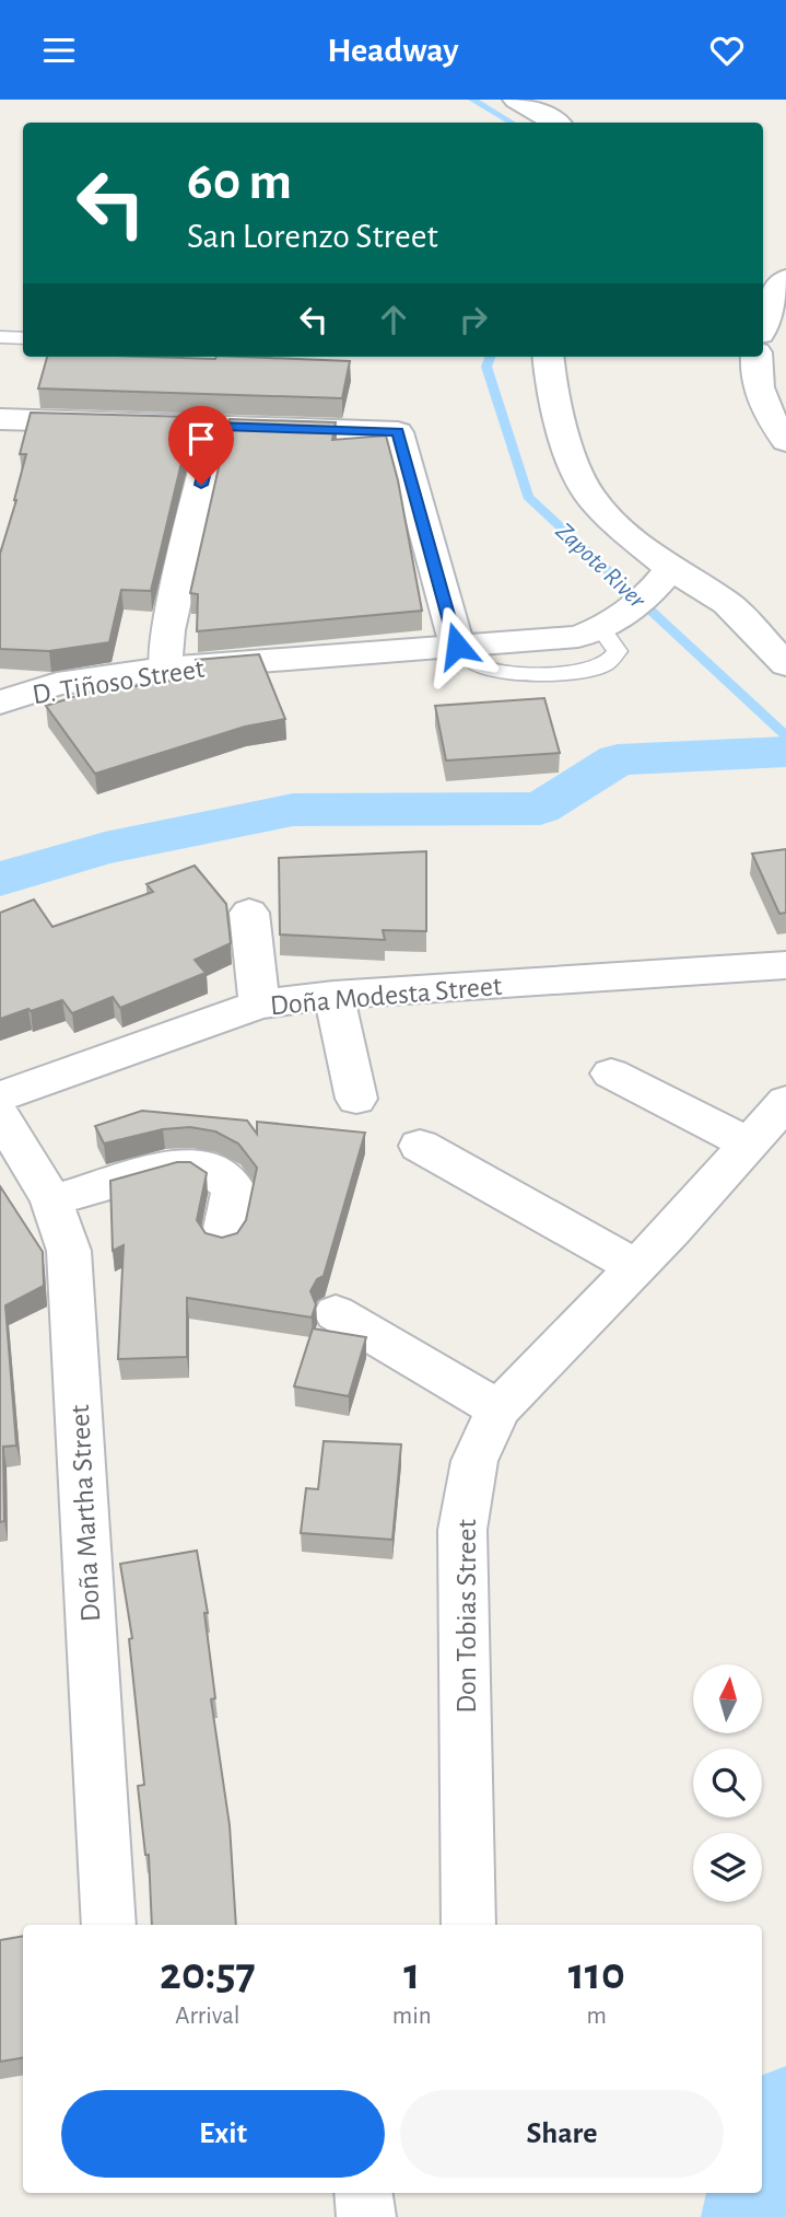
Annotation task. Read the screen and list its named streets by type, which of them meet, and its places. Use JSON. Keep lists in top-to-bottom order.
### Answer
{
  "streets": {
    "street": [
      "D. Tiñoso Street",
      "Doña Modesta Street",
      "Doña Martha Street",
      "Don Tobias Street"
    ]
  },
  "water": ["Zapote River"],
  "north": "top",
  "page": {
    "header": "Headway",
    "turn": ["60 m", "San Lorenzo Street"],
    "eta": [
      "20:57",
      "Arrival",
      "1",
      "min",
      "110",
      "m"
    ],
    "buttons": ["Exit", "Share"]
  }
}
